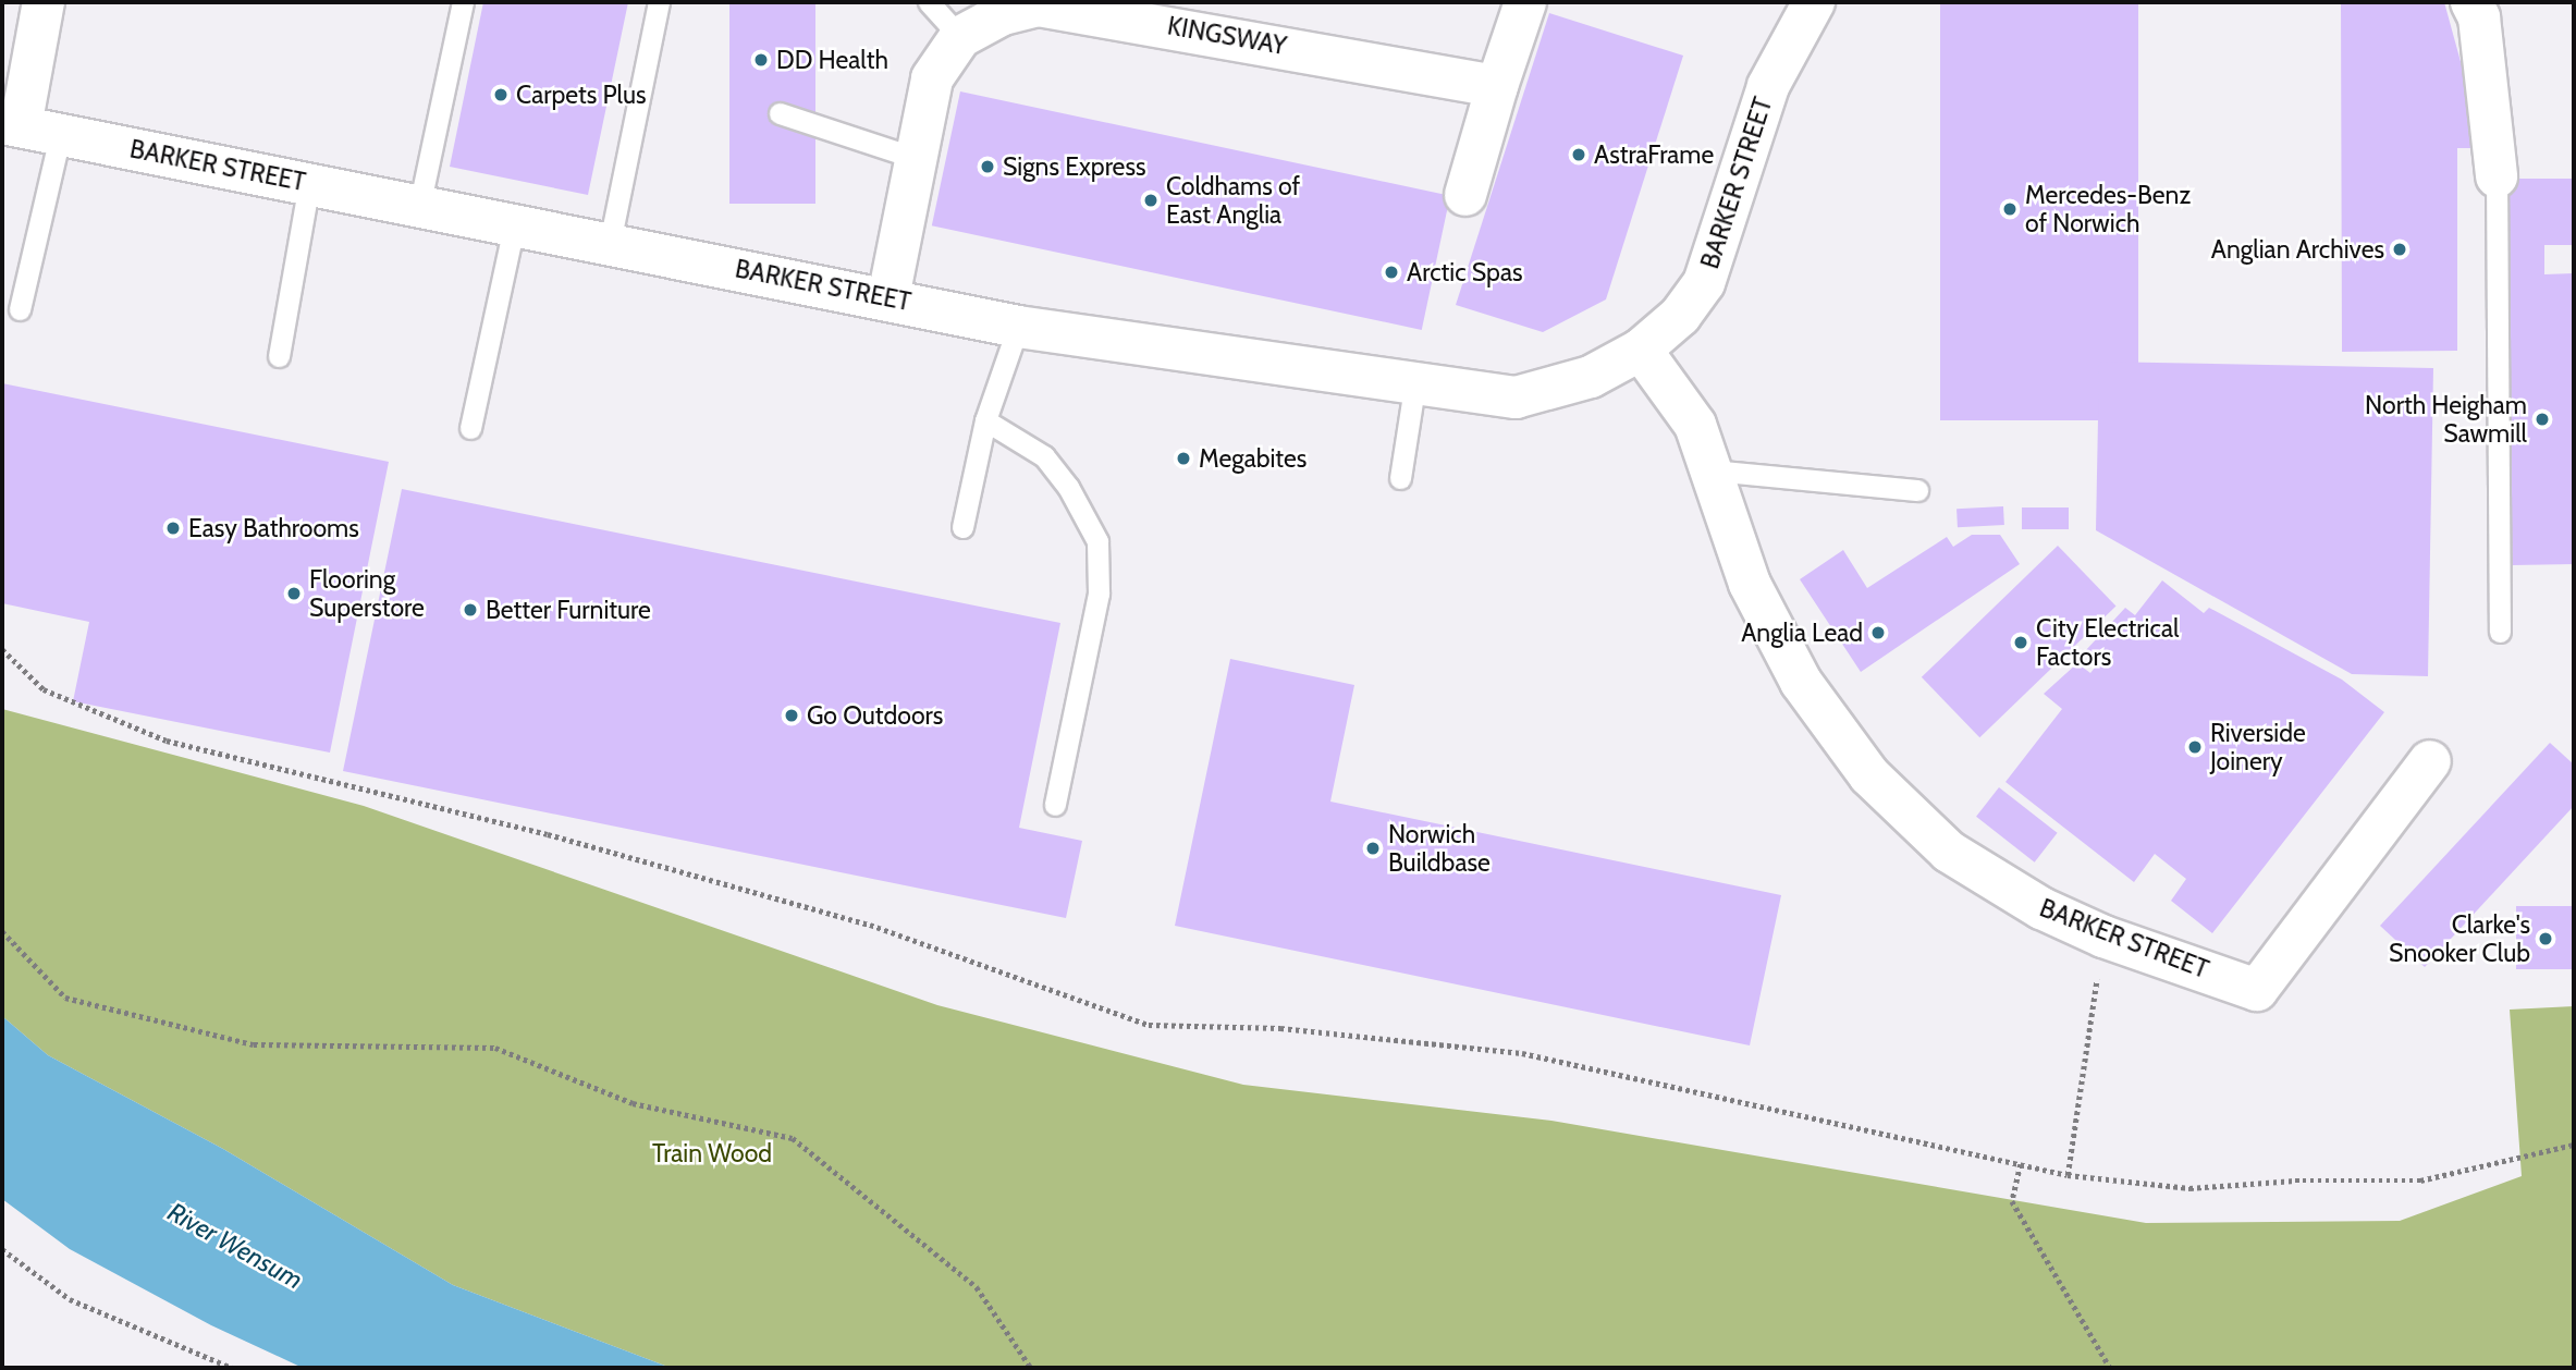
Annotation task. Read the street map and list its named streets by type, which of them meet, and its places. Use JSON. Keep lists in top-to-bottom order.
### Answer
{
  "streets": {
    "street": ["KINGSWAY", "BARKER STREET"]
  },
  "crossings": [
    ["KINGSWAY", "BARKER STREET"]
  ],
  "water": ["River Wensum"],
  "parks": ["Train Wood"],
  "places": [
    "DD Health",
    "Carpets Plus",
    "AstraFrame",
    "Signs Express",
    "Coldhams of East Anglia",
    "Mercedes-Benz of Norwich",
    "Anglian Archives",
    "Arctic Spas",
    "North Heigham Sawmill",
    "Megabites",
    "Easy Bathrooms",
    "Flooring Superstore",
    "Better Furniture",
    "Anglia Lead",
    "City Electrical Factors",
    "Go Outdoors",
    "Riverside Joinery",
    "Norwich Buildbase",
    "Clarke's Snooker Club"
  ]
}
